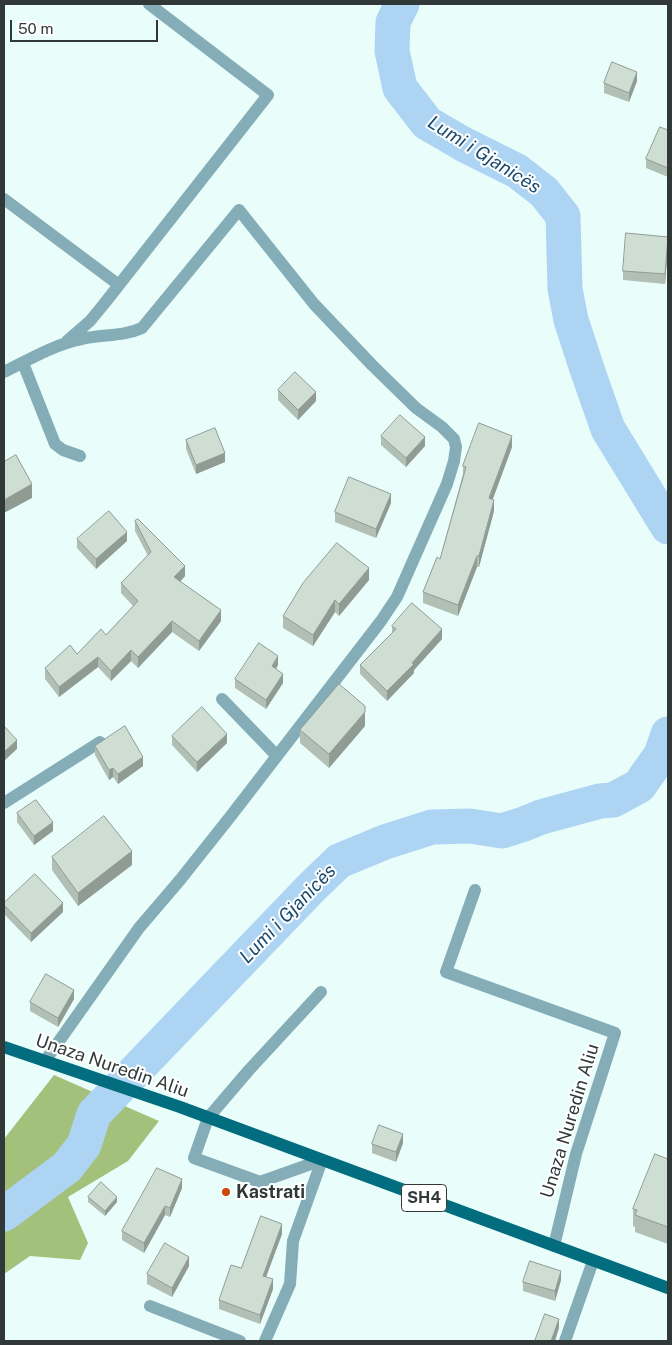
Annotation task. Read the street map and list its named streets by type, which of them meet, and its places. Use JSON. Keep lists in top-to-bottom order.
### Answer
{
  "streets": {
    "main road": ["Unaza Nuredin Aliu", "SH4"]
  },
  "water": ["Lumi i Gjanicës"],
  "places": ["Kastrati"],
  "scale_bar": "50 m"
}
